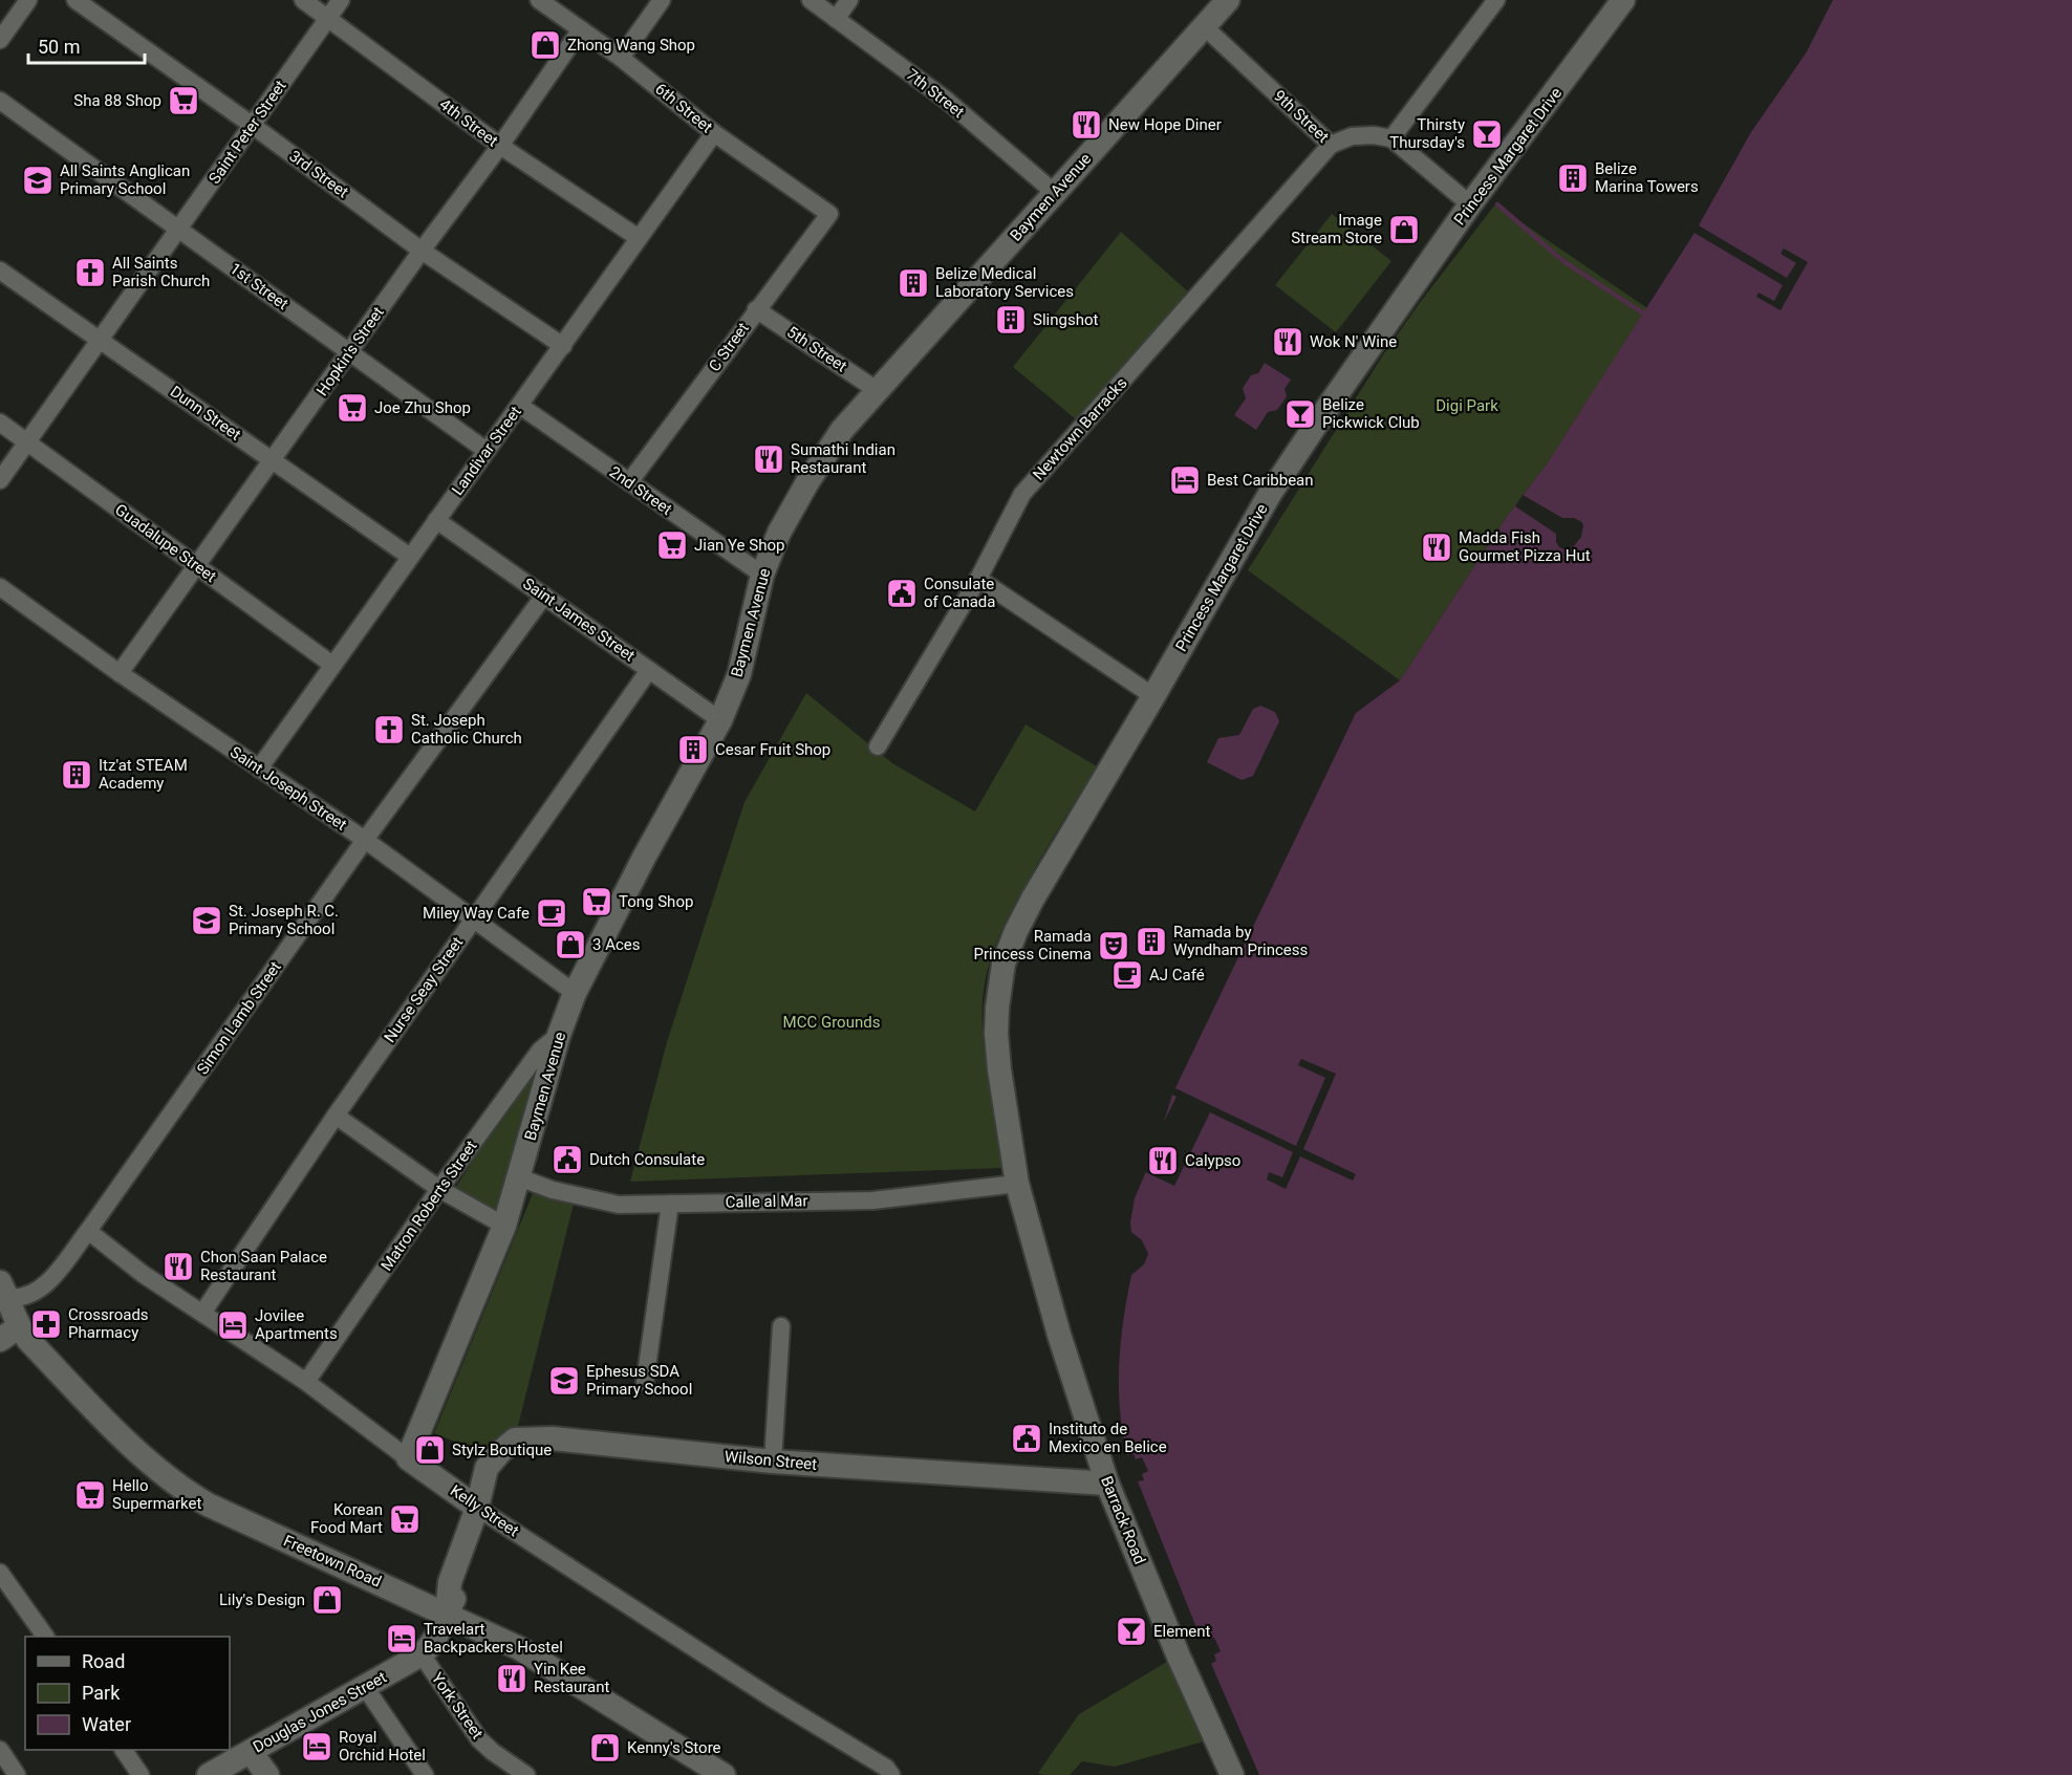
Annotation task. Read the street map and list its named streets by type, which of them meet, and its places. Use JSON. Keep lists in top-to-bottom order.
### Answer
{
  "streets": {
    "main road": [
      "Princess Margaret Drive",
      "Baymen Avenue",
      "Wilson Street",
      "Kelly Street",
      "Barrack Road",
      "Freetown Road",
      "Douglas Jones Street"
    ],
    "street": [
      "7th Street",
      "6th Street",
      "9th Street",
      "4th Street",
      "Saint Peter Street",
      "3rd Street",
      "1st Street",
      "C Street",
      "5th Street",
      "Hopkin's Street",
      "Dunn Street",
      "Newtown Barracks",
      "Landivar Street",
      "2nd Street",
      "Guadalupe Street",
      "Saint James Street",
      "Saint Joseph Street",
      "Nurse Seay Street",
      "Simon Lamb Street",
      "Calle al Mar",
      "Matron Roberts Street",
      "York Street"
    ]
  },
  "crossings": [
    ["7th Street", "Baymen Avenue"],
    ["6th Street", "C Street"],
    ["6th Street", "Hopkin's Street"],
    ["6th Street", "Landivar Street"],
    ["9th Street", "Baymen Avenue"],
    ["9th Street", "Newtown Barracks"],
    ["4th Street", "Saint Peter Street"],
    ["4th Street", "Hopkin's Street"],
    ["4th Street", "Landivar Street"],
    ["Saint Peter Street", "3rd Street"],
    ["Saint Peter Street", "1st Street"],
    ["Saint Peter Street", "Dunn Street"],
    ["Saint Peter Street", "Guadalupe Street"],
    ["Princess Margaret Drive", "Calle al Mar"],
    ["Princess Margaret Drive", "Barrack Road"],
    ["3rd Street", "Hopkin's Street"],
    ["3rd Street", "Landivar Street"],
    ["Baymen Avenue", "5th Street"],
    ["Baymen Avenue", "2nd Street"],
    ["Baymen Avenue", "Saint James Street"],
    ["Baymen Avenue", "Saint Joseph Street"],
    ["Baymen Avenue", "Calle al Mar"],
    ["Baymen Avenue", "Matron Roberts Street"],
    ["Baymen Avenue", "Kelly Street"],
    ["1st Street", "Hopkin's Street"],
    ["1st Street", "Landivar Street"],
    ["C Street", "5th Street"],
    ["C Street", "2nd Street"],
    ["Hopkin's Street", "Dunn Street"],
    ["Hopkin's Street", "Guadalupe Street"],
    ["Hopkin's Street", "Saint Joseph Street"],
    ["Dunn Street", "Landivar Street"],
    ["Landivar Street", "2nd Street"],
    ["Landivar Street", "Guadalupe Street"],
    ["Landivar Street", "Saint James Street"],
    ["Landivar Street", "Saint Joseph Street"],
    ["Saint James Street", "Nurse Seay Street"],
    ["Saint James Street", "Simon Lamb Street"],
    ["Saint Joseph Street", "Nurse Seay Street"],
    ["Saint Joseph Street", "Simon Lamb Street"],
    ["Nurse Seay Street", "Kelly Street"],
    ["Simon Lamb Street", "Kelly Street"],
    ["Simon Lamb Street", "Freetown Road"],
    ["Calle al Mar", "Barrack Road"],
    ["Matron Roberts Street", "Kelly Street"],
    ["Wilson Street", "Kelly Street"],
    ["Wilson Street", "Barrack Road"],
    ["Wilson Street", "Freetown Road"],
    ["Wilson Street", "Douglas Jones Street"],
    ["Freetown Road", "Douglas Jones Street"],
    ["York Street", "Douglas Jones Street"]
  ],
  "parks": ["Digi Park", "MCC Grounds"],
  "places": {
    "shop": [
      "Zhong Wang Shop",
      "Image Stream Store",
      "3 Aces",
      "Stylz Boutique",
      "Lily's Design",
      "Kenny's Store"
    ],
    "supermarket": [
      "Sha 88 Shop",
      "Joe Zhu Shop",
      "Jian Ye Shop",
      "Tong Shop",
      "Hello Supermarket",
      "Korean Food Mart"
    ],
    "restaurant": [
      "New Hope Diner",
      "Wok N' Wine",
      "Sumathi Indian Restaurant",
      "Madda Fish Gourmet Pizza Hut",
      "Calypso",
      "Chon Saan Palace Restaurant",
      "Yin Kee Restaurant"
    ],
    "bar": ["Thirsty Thursday's", "Belize Pickwick Club", "Element"],
    "building": [
      "Belize Marina Towers",
      "Belize Medical Laboratory Services",
      "Slingshot",
      "Cesar Fruit Shop",
      "Itz'at STEAM Academy",
      "Ramada by Wyndham Princess"
    ],
    "school or university": ["All Saints Anglican Primary School", "St. Joseph R. C. Primary School", "Ephesus SDA Primary School"],
    "church": ["All Saints Parish Church", "St. Joseph Catholic Church"],
    "hotel": [
      "Best Caribbean",
      "Jovilee Apartments",
      "Travelart Backpackers Hostel",
      "Royal Orchid Hotel"
    ],
    "public building": ["Consulate of Canada", "Dutch Consulate", "Instituto de Mexico en Belice"],
    "cafe": ["Miley Way Cafe", "AJ Café"],
    "theatre": ["Ramada Princess Cinema"],
    "pharmacy": ["Crossroads Pharmacy"]
  },
  "legend": ["Road", "Park", "Water"],
  "scale_bar": "50 m"
}
